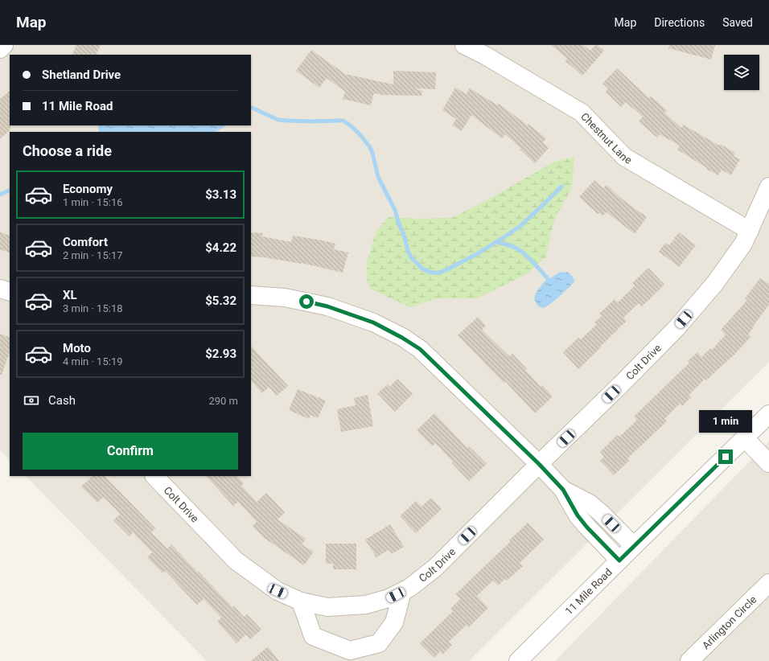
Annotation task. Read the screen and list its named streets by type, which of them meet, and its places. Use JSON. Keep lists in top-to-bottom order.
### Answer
{
  "streets": {
    "street": [
      "Chestnut Lane",
      "Colt Drive",
      "11 Mile Road",
      "Arlington Circle"
    ]
  },
  "crossings": [
    ["Chestnut Lane", "Colt Drive"]
  ],
  "page": {
    "header": "Map",
    "nav": ["Map", "Directions", "Saved"],
    "banner": ["Shetland Drive", "11 Mile Road"],
    "heading": "Choose a ride",
    "list": [
      {
        "name": "Economy",
        "note": "1 min · 15:16",
        "value": "$3.13"
      },
      {
        "name": "Comfort",
        "note": "2 min · 15:17",
        "value": "$4.22"
      },
      {
        "name": "XL",
        "note": "3 min · 15:18",
        "value": "$5.32"
      },
      {
        "name": "Moto",
        "note": "4 min · 15:19",
        "value": "$2.93"
      }
    ],
    "pay": ["Cash", "290 m"],
    "bubble": "1 min",
    "buttons": "Confirm"
  }
}
